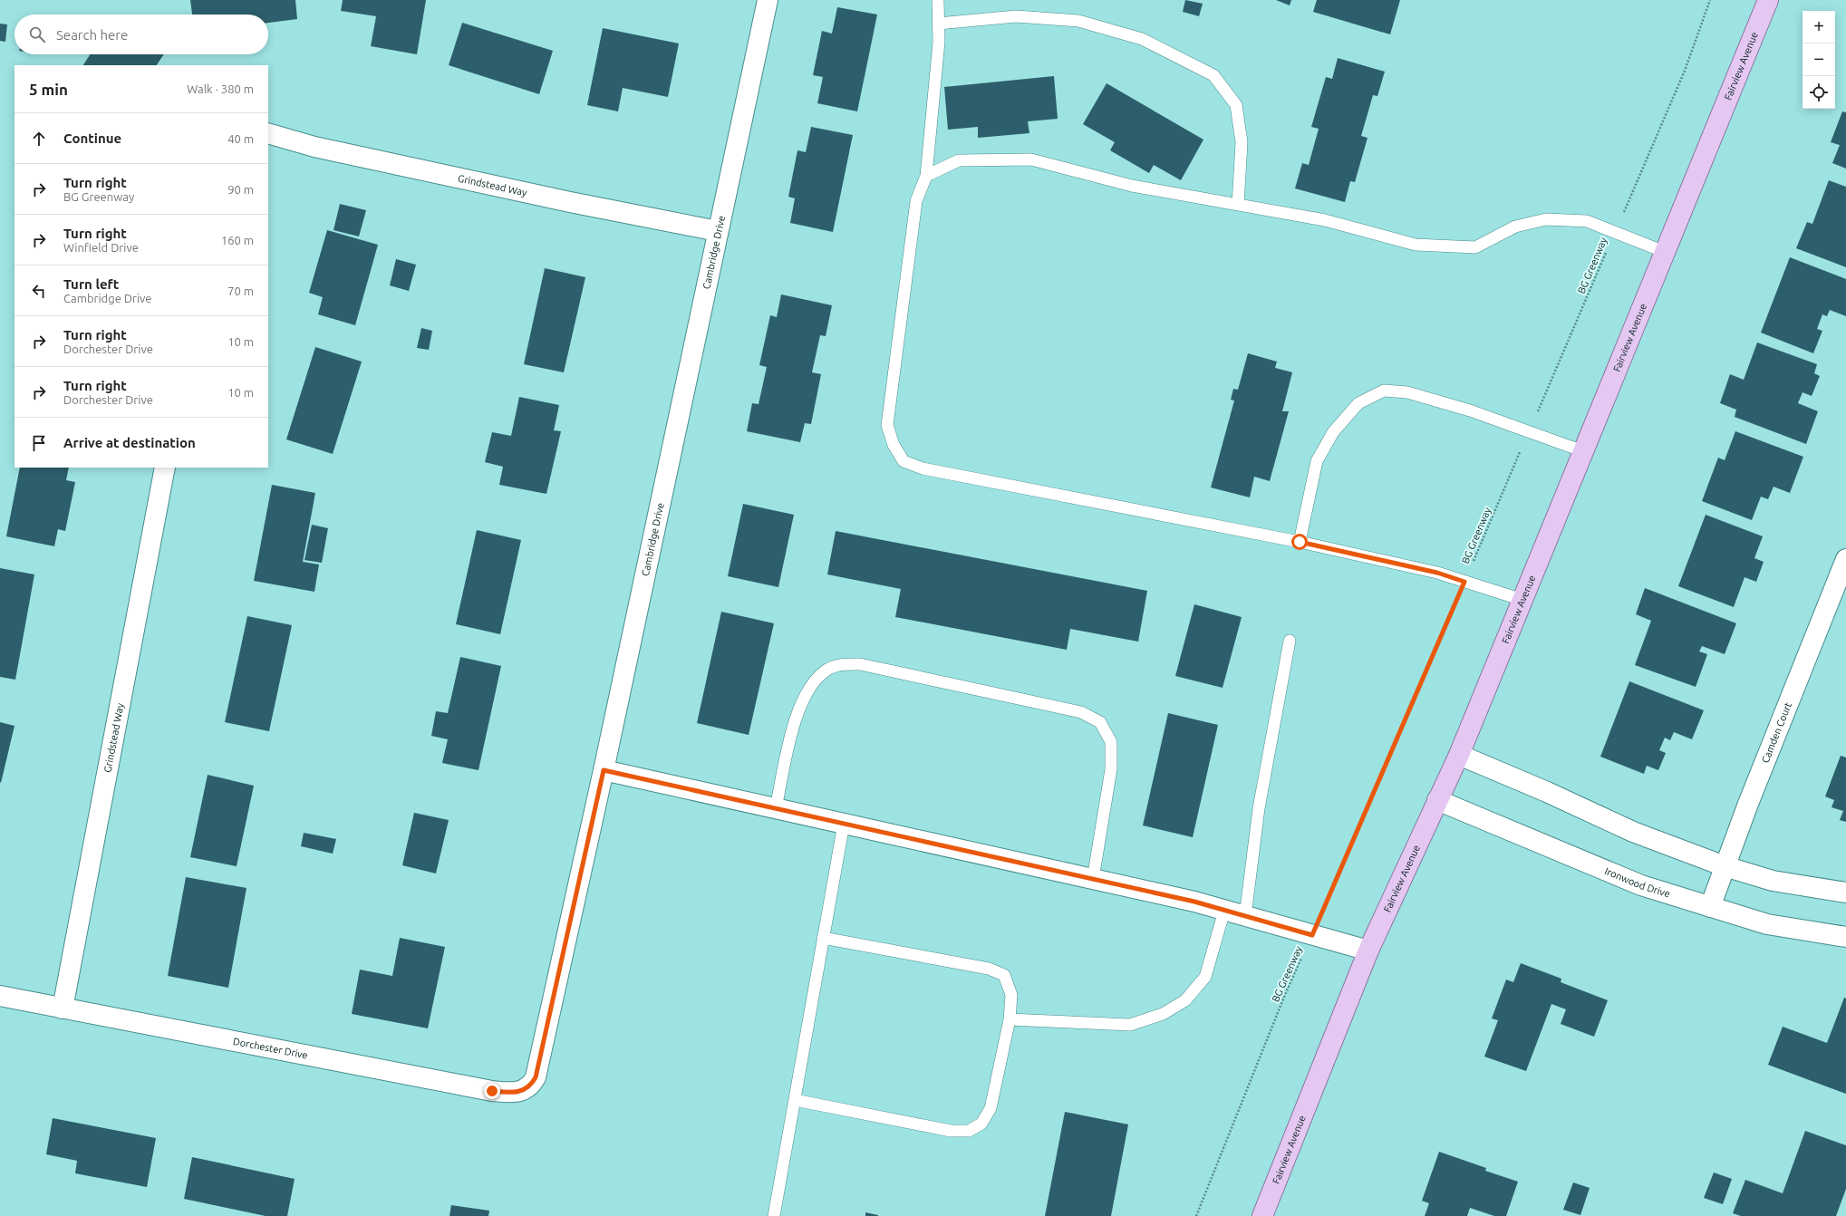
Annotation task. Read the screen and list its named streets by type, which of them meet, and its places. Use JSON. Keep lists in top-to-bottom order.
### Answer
{
  "streets": {
    "main road": ["Fairview Avenue"],
    "street": [
      "Grindstead Way",
      "Cambridge Drive",
      "Camden Court",
      "Ironwood Drive",
      "Dorchester Drive"
    ],
    "path": ["BG Greenway"]
  },
  "crossings": [
    ["Fairview Avenue", "Ironwood Drive"],
    ["Grindstead Way", "Cambridge Drive"],
    ["Grindstead Way", "Dorchester Drive"],
    ["Cambridge Drive", "Dorchester Drive"],
    ["Camden Court", "Ironwood Drive"]
  ],
  "page": {
    "map_buttons": ["+", "−"],
    "search": "Search here",
    "heading": ["5 min", "Walk · 380 m"],
    "list": [
      ["Continue", "40 m"],
      ["Turn right", "BG Greenway", "90 m"],
      ["Turn right", "Winfield Drive", "160 m"],
      ["Turn left", "Cambridge Drive", "70 m"],
      ["Turn right", "Dorchester Drive", "10 m"],
      ["Turn right", "Dorchester Drive", "10 m"],
      "Arrive at destination"
    ]
  }
}
